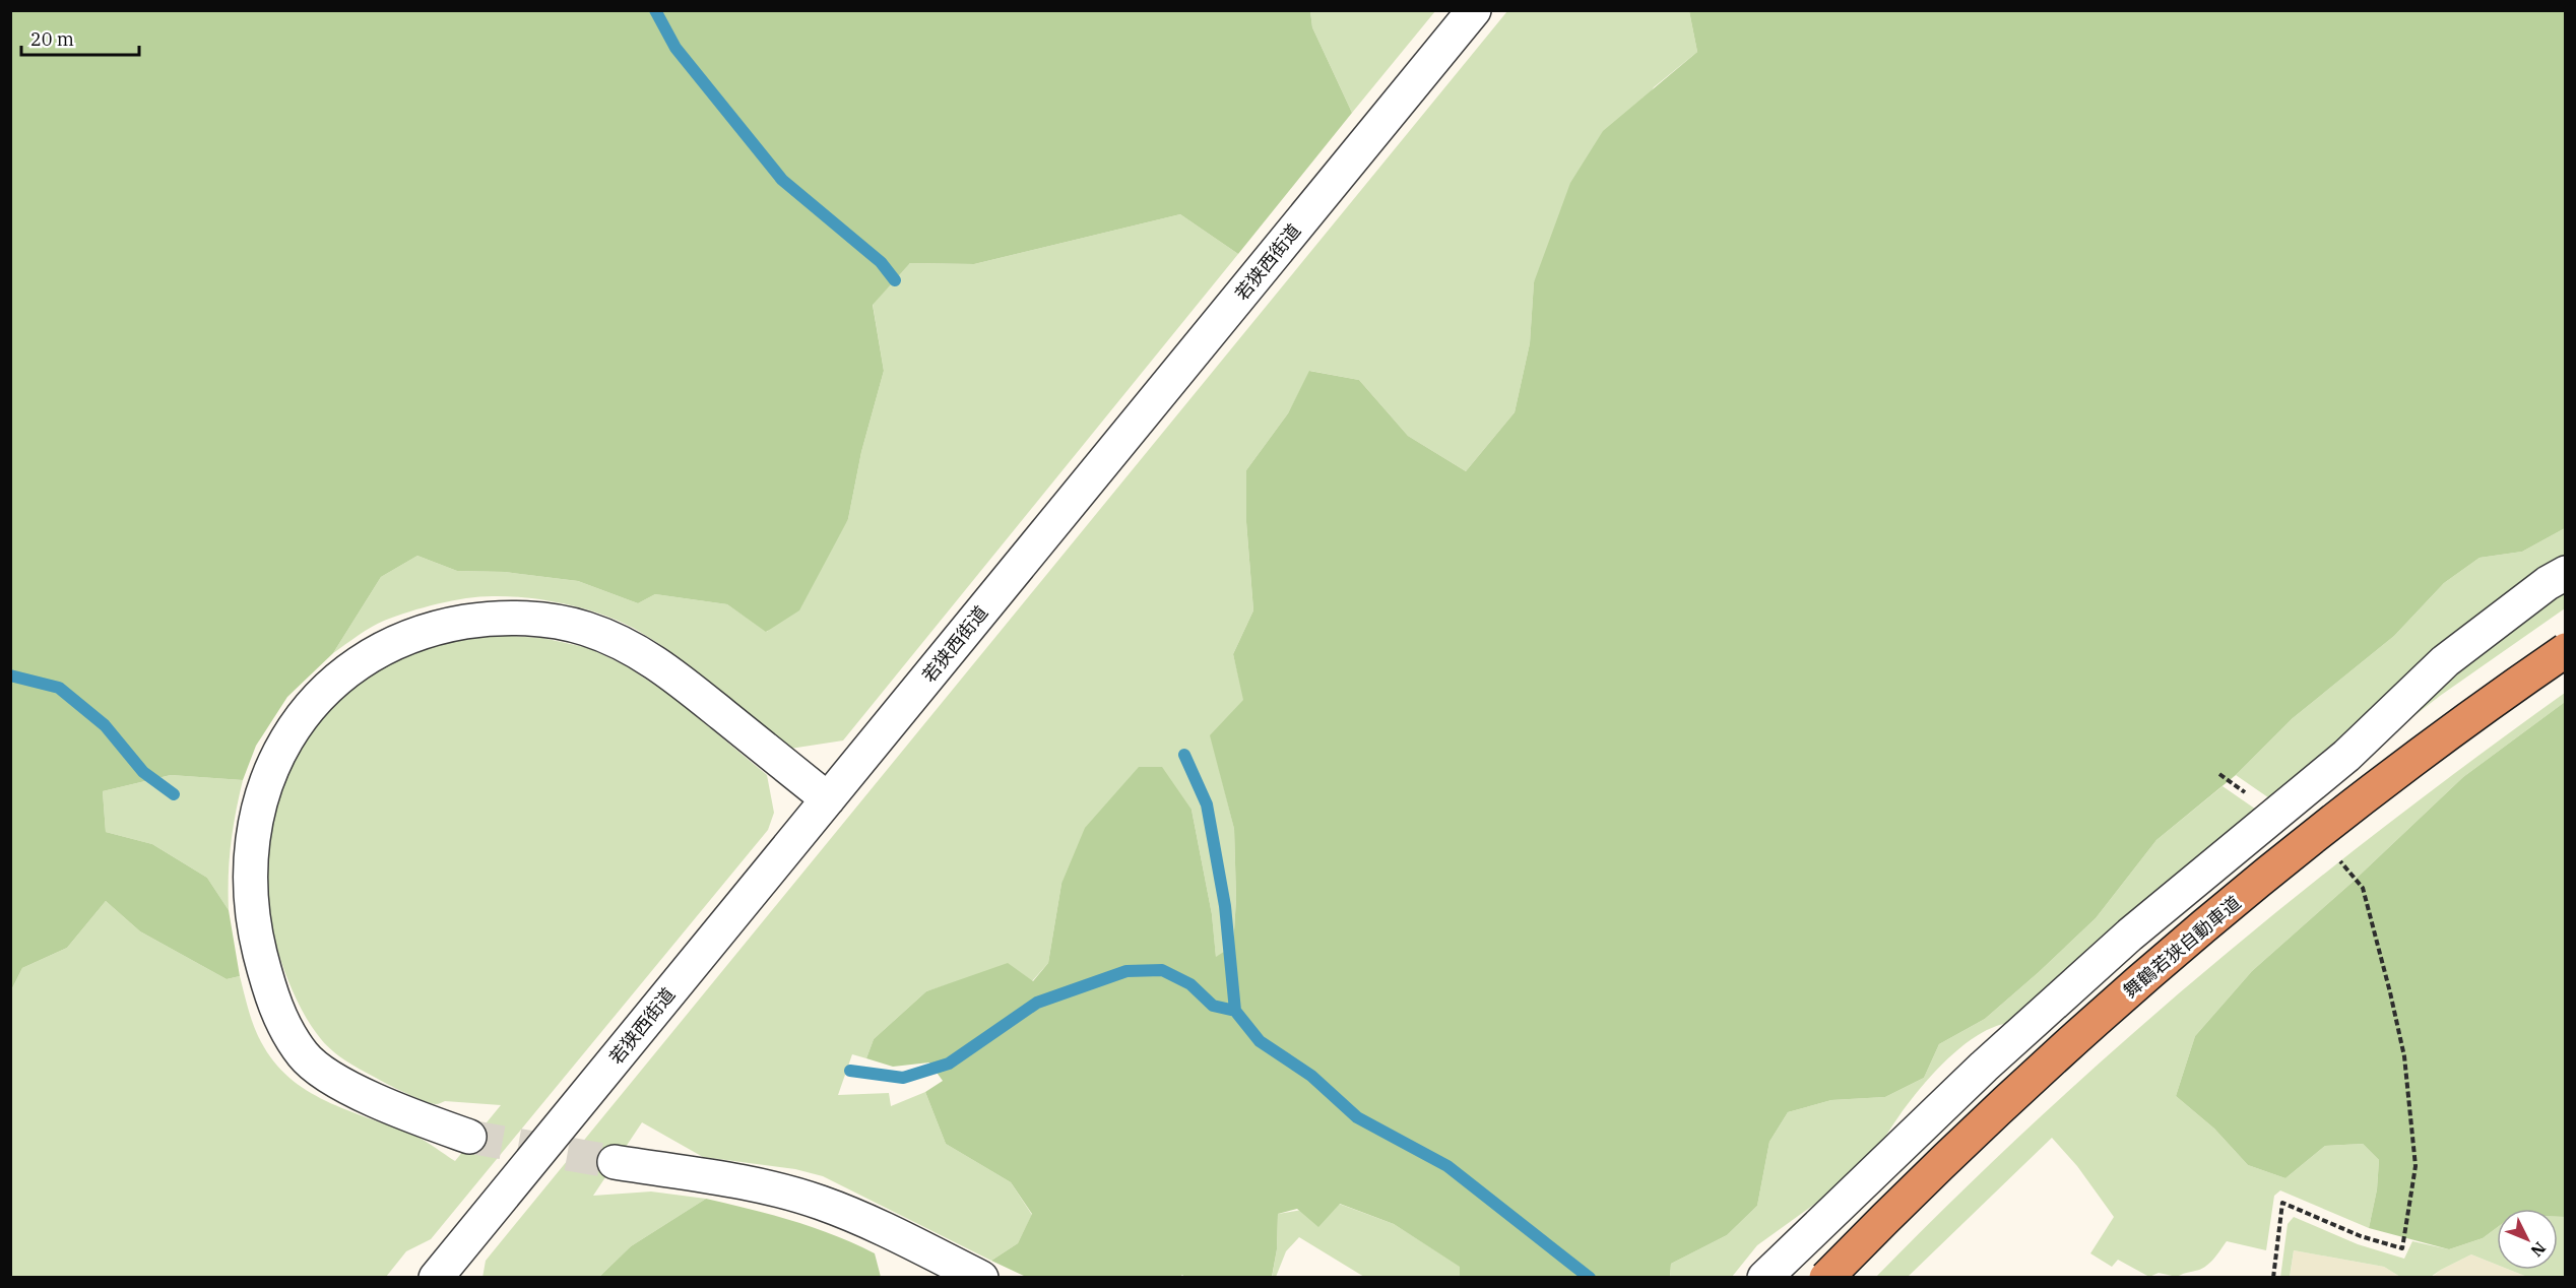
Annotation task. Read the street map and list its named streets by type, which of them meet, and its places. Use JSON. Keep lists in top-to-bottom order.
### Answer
{
  "streets": {
    "highway": ["舞鶴若狭自動車道"],
    "street": ["若狭西街道"]
  },
  "scale_bar": "20 m",
  "north": "bottom right"
}
